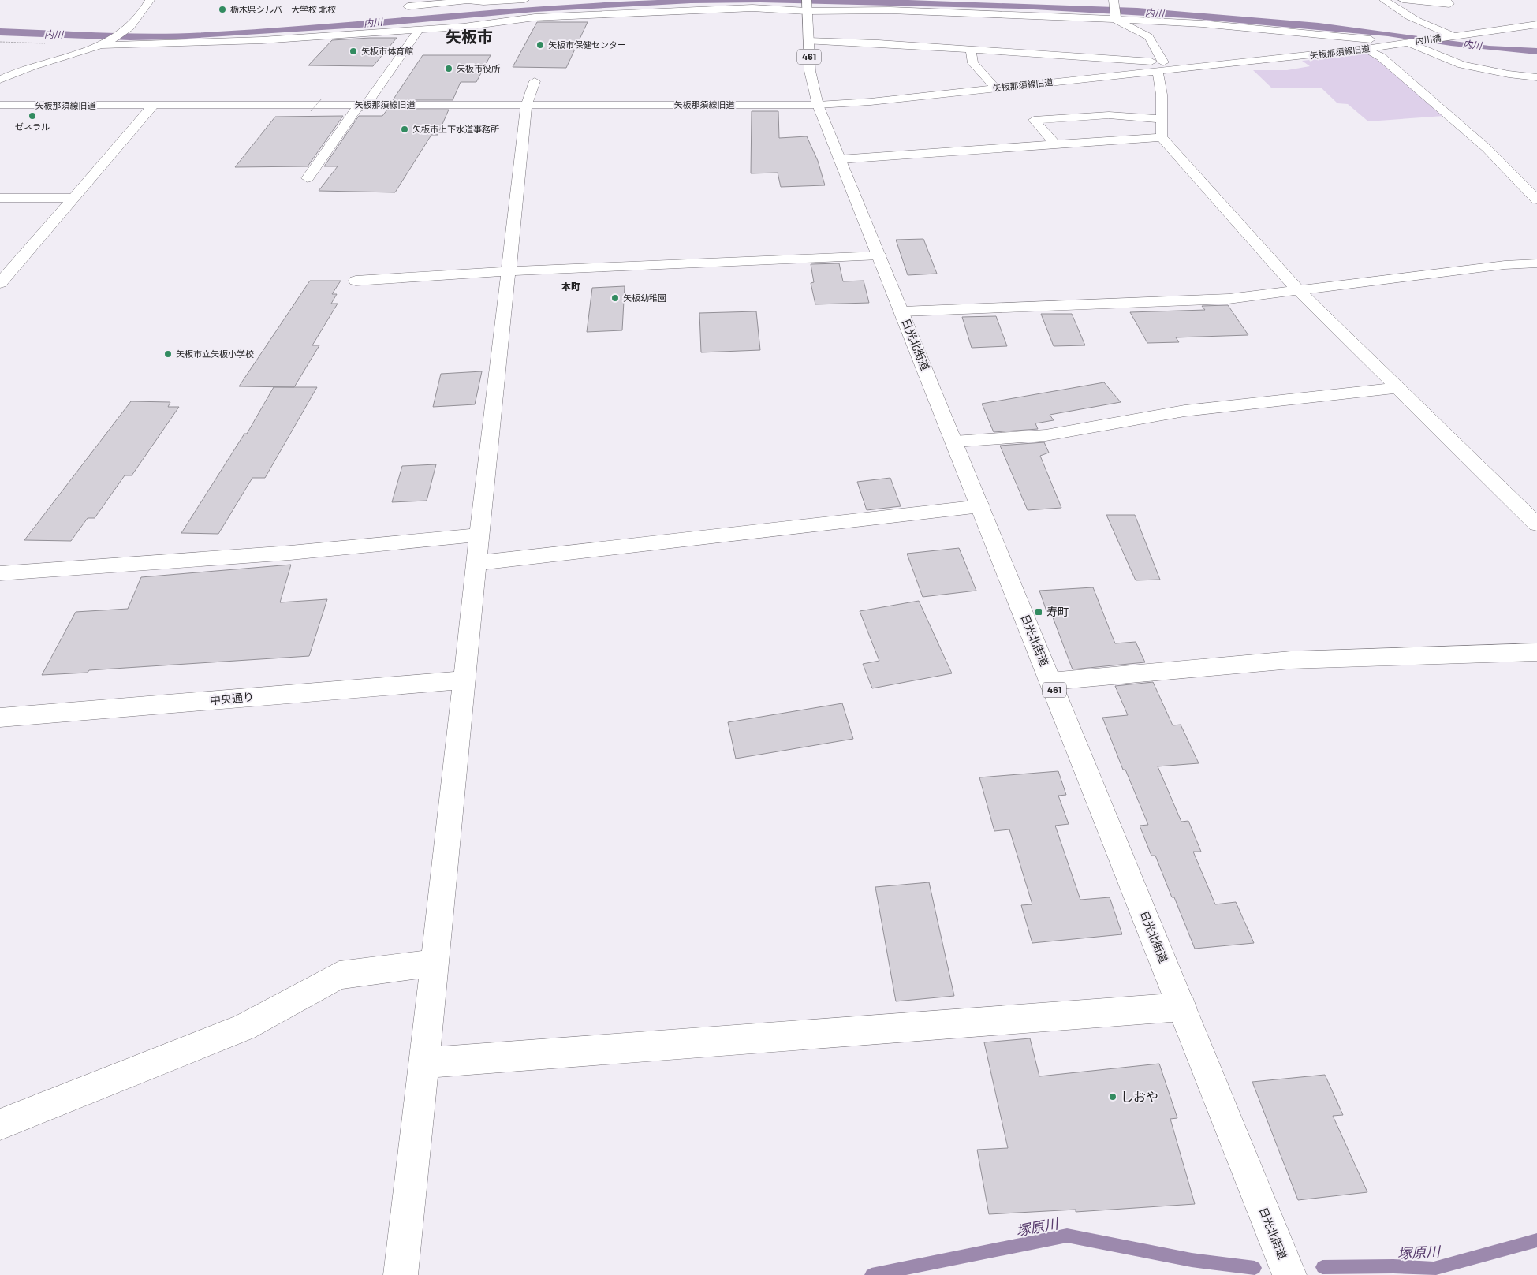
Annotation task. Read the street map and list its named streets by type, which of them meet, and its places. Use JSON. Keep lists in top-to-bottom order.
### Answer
{
  "streets": {
    "main road": [
      "内川橋",
      "矢板那須線旧道",
      "461",
      "日光北街道",
      "中央通り"
    ]
  },
  "crossings": [
    ["内川橋", "矢板那須線旧道"],
    ["矢板那須線旧道", "日光北街道"]
  ],
  "districts": ["矢板市", "本町"],
  "water": ["内川", "塚原川"],
  "places": {
    "other": [
      "栃木県シルバー大学校 北校",
      "矢板市保健センター",
      "矢板市体育館",
      "矢板市役所",
      "ゼネラル",
      "矢板市上下水道事務所",
      "矢板幼稚園",
      "矢板市立矢板小学校",
      "しおや"
    ],
    "transit": ["寿町"]
  }
}
